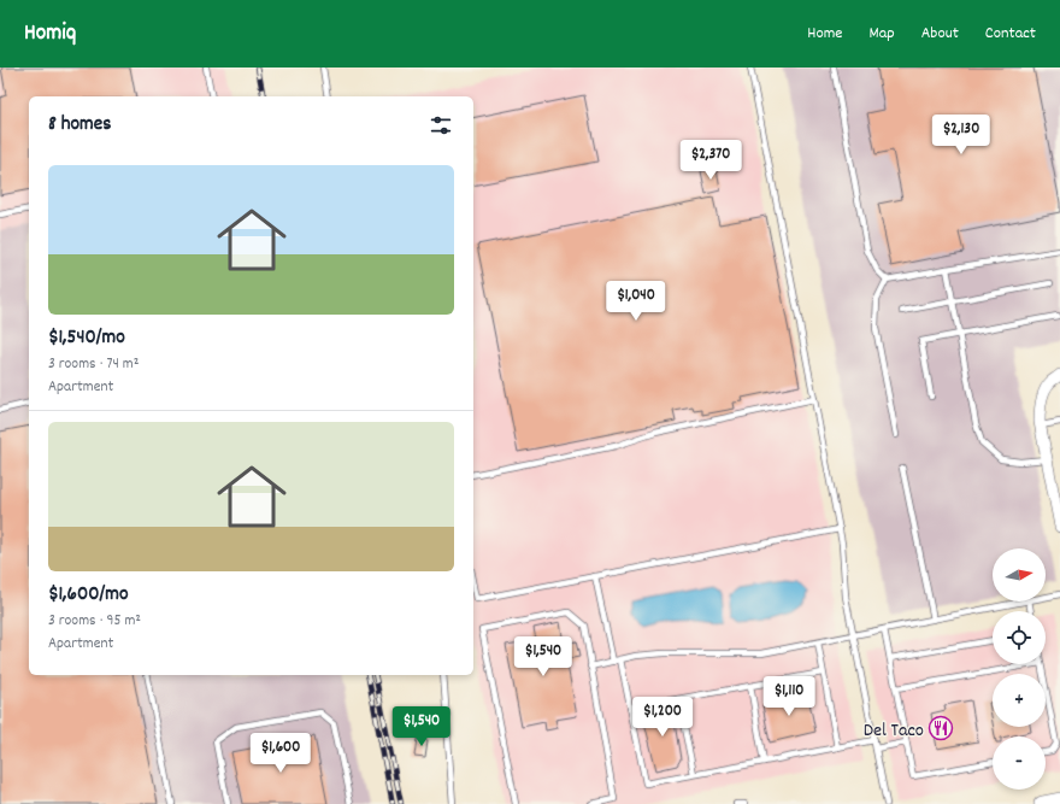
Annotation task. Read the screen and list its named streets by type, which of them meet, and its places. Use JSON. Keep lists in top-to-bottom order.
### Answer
{
  "places": {
    "restaurant": ["Del Taco"]
  },
  "north": "right",
  "page": {
    "header": "Homiq",
    "nav": [
      "Home",
      "Map",
      "About",
      "Contact"
    ],
    "heading": "8 homes",
    "price": [
      "$2,130",
      "$2,370",
      "$1,040",
      "$1,540",
      "$1,110",
      "$1,200",
      "$1,540",
      "$1,600"
    ],
    "list": [
      {
        "name": "$1,540/mo",
        "note": "3 rooms · 74 m² · Apartment"
      },
      {
        "name": "$1,600/mo",
        "note": "3 rooms · 95 m² · Apartment"
      }
    ],
    "map_buttons": ["+", "−"]
  }
}
